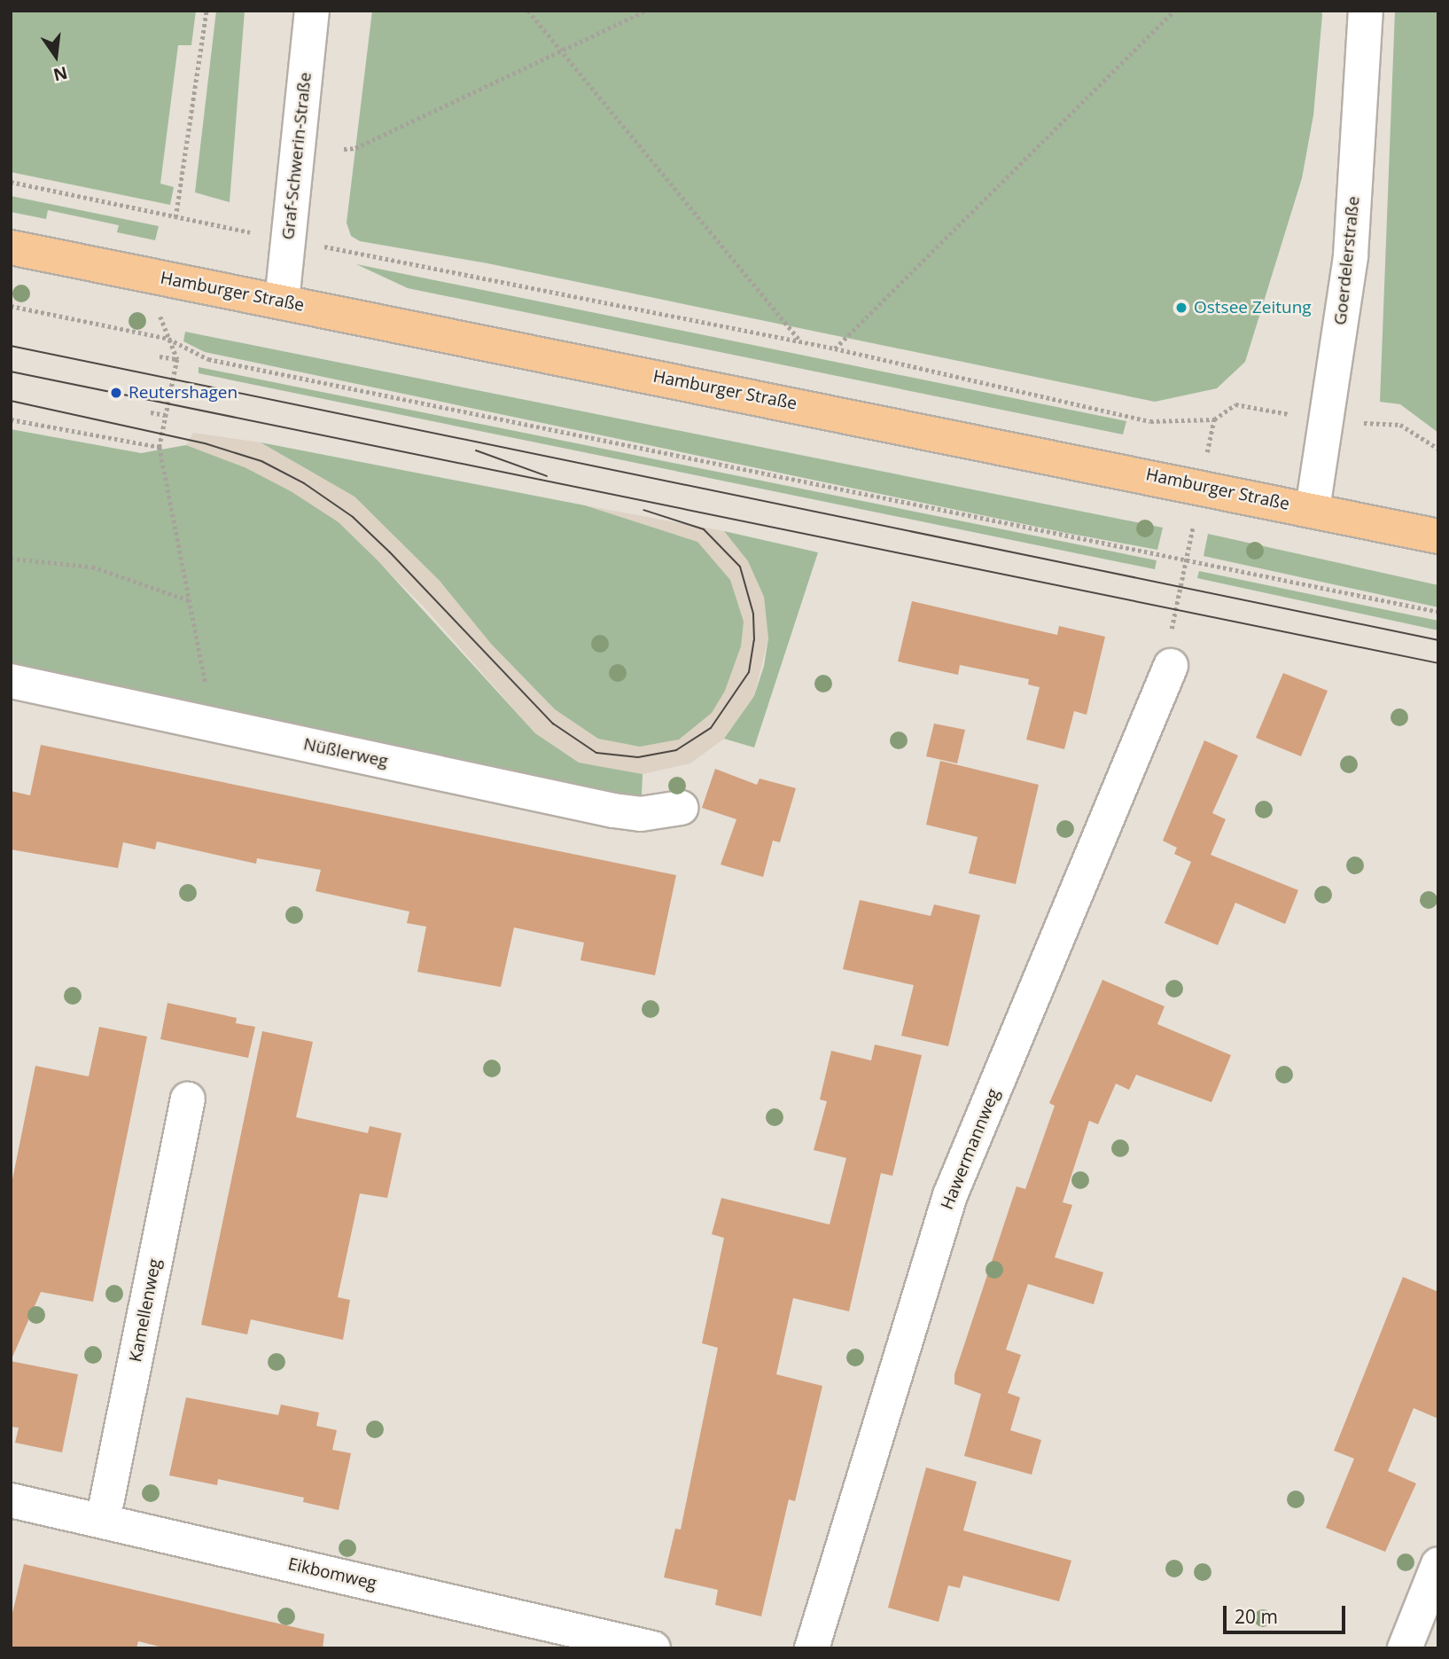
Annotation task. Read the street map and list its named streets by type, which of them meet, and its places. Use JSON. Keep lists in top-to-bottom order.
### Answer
{
  "streets": {
    "main road": ["Hamburger Straße"],
    "street": [
      "Graf-Schwerin-Straße",
      "Goerdelerstraße",
      "Nüßlerweg",
      "Hawermannweg",
      "Kamellenweg",
      "Eikbomweg"
    ]
  },
  "crossings": [
    ["Graf-Schwerin-Straße", "Hamburger Straße"],
    ["Goerdelerstraße", "Hamburger Straße"],
    ["Kamellenweg", "Eikbomweg"]
  ],
  "places": ["Ostsee Zeitung", "Reutershagen"],
  "scale_bar": "20 m",
  "north": "bottom"
}
